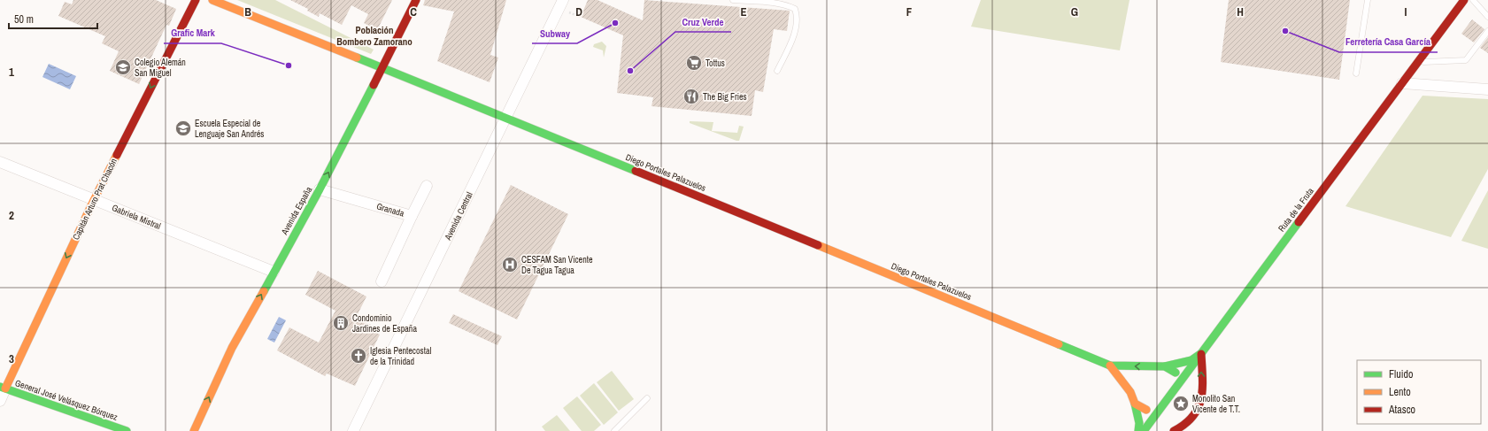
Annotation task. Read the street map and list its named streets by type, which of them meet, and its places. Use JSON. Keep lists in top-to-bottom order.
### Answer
{
  "streets": {
    "main road": [
      "Diego Portales Palazuelos",
      "Capitán Arturo Prat Chacón",
      "Ruta de la Fruta",
      "Avenida España",
      "General José Velásquez Bórquez"
    ],
    "street": ["Granada", "Avenida Central", "Gabriela Mistral"]
  },
  "crossings": [
    ["Diego Portales Palazuelos", "Avenida España"],
    ["Diego Portales Palazuelos", "Avenida Central"],
    ["Capitán Arturo Prat Chacón", "Gabriela Mistral"],
    ["Capitán Arturo Prat Chacón", "General José Velásquez Bórquez"],
    ["Granada", "Avenida España"],
    ["Avenida España", "Gabriela Mistral"]
  ],
  "one_way": ["Capitán Arturo Prat Chacón", "Avenida España"],
  "districts": ["Población Bombero Zamorano"],
  "places": {
    "other": [
      "Subway",
      "Ferretería Casa García",
      "Grafic Mark",
      "Cruz Verde"
    ],
    "supermarket": ["Tottus"],
    "school or university": ["Colegio Alemán San Miguel", "Escuela Especial de Lenguaje San Andrés"],
    "restaurant": ["The Big Fries"],
    "hospital": ["CESFAM San Vicente De Tagua Tagua"],
    "building": ["Condominio Jardines de España"],
    "church": ["Iglesia Pentecostal de la Trinidad"],
    "place": ["Monolito San Vicente de T.T."]
  },
  "legend": ["Fluido", "Lento", "Atasco"],
  "scale_bar": "50 m",
  "grid": {
    "columns": [
      "B",
      "C",
      "D",
      "E",
      "F",
      "G",
      "H",
      "I"
    ],
    "rows": ["1", "2", "3"]
  }
}
